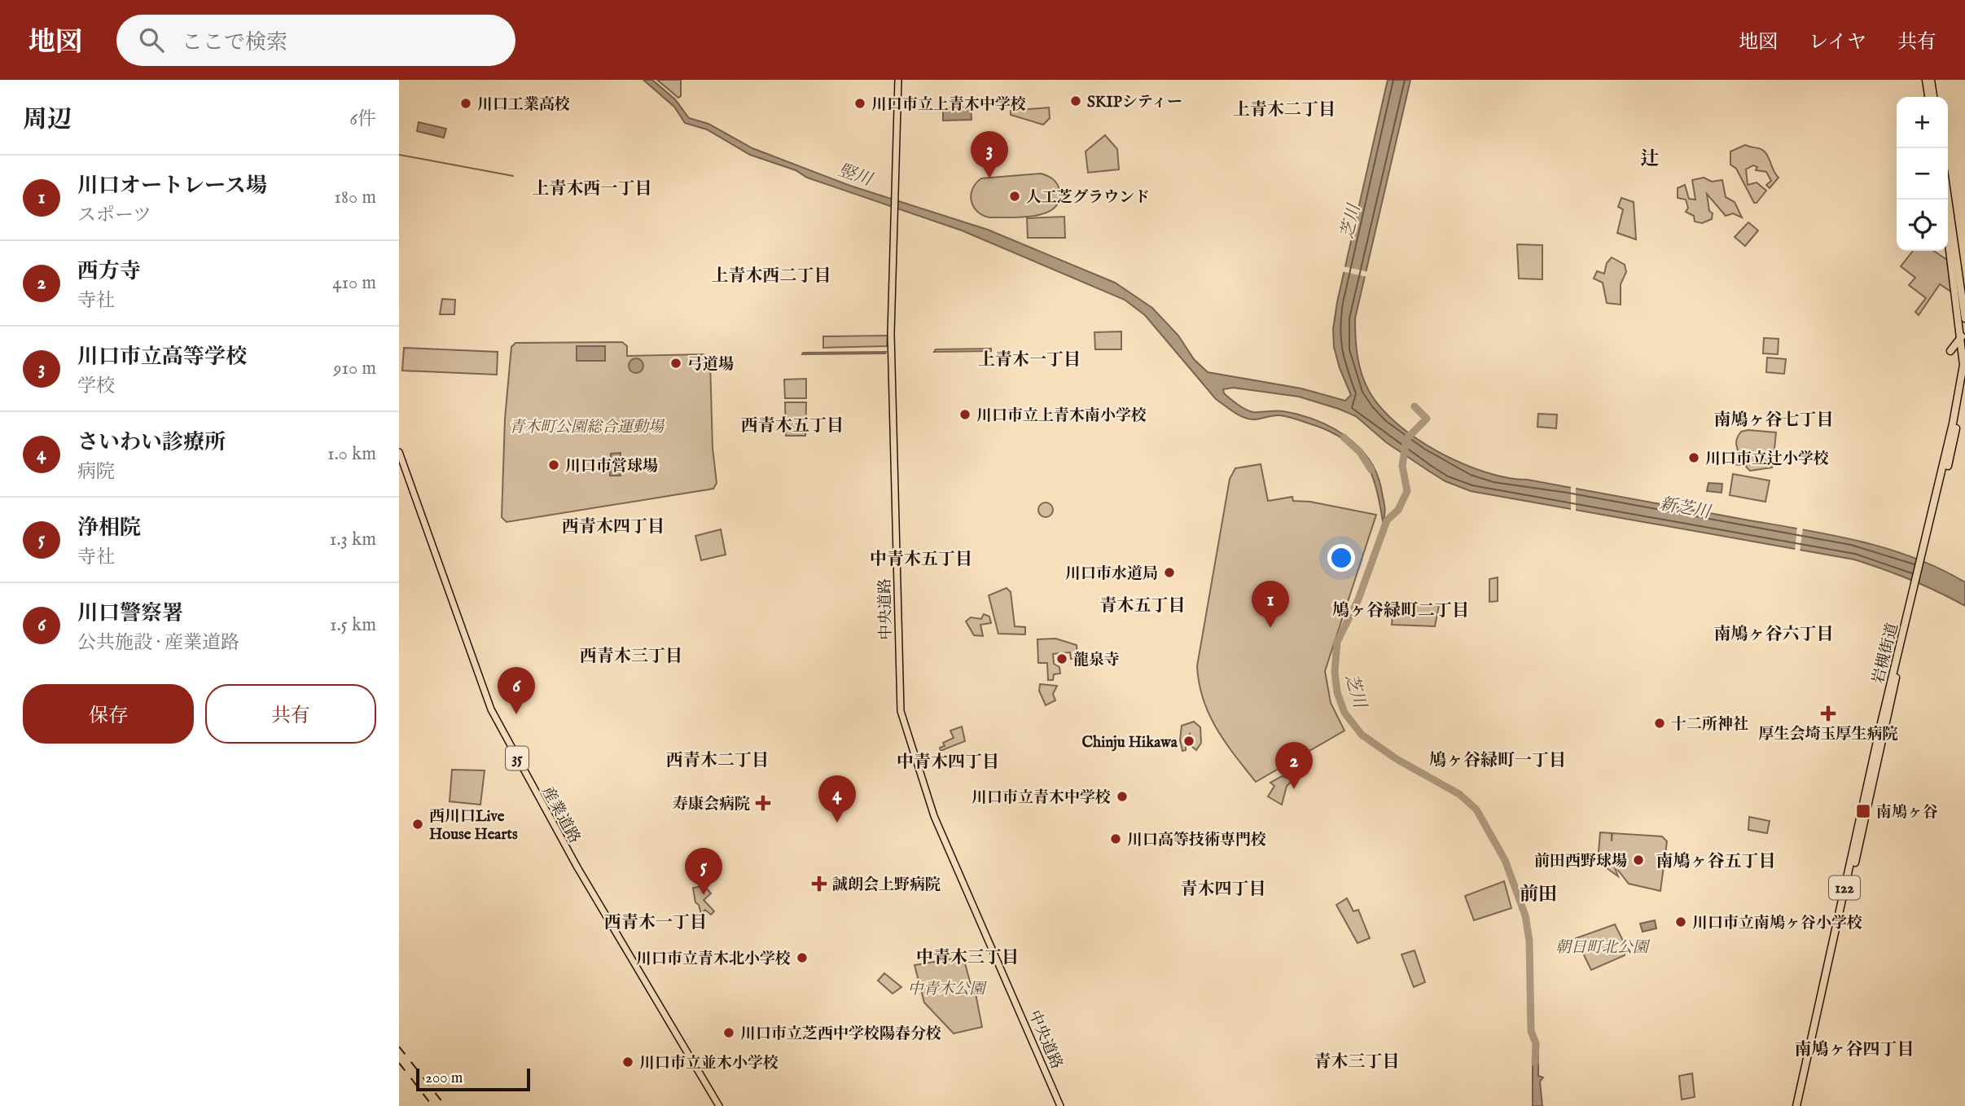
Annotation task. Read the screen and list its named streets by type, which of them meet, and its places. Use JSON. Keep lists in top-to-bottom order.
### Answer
{
  "streets": {
    "highway": ["岩槻街道", "122"],
    "main road": ["中央道路", "35", "産業道路"]
  },
  "districts": [
    "上青木二丁目",
    "辻",
    "上青木西一丁目",
    "上青木西二丁目",
    "上青木一丁目",
    "南鳩ヶ谷七丁目",
    "西青木五丁目",
    "西青木四丁目",
    "中青木五丁目",
    "青木五丁目",
    "鳩ヶ谷緑町二丁目",
    "南鳩ヶ谷六丁目",
    "西青木三丁目",
    "西青木二丁目",
    "鳩ヶ谷緑町一丁目",
    "中青木四丁目",
    "南鳩ヶ谷五丁目",
    "青木四丁目",
    "前田",
    "西青木一丁目",
    "中青木三丁目",
    "南鳩ヶ谷四丁目",
    "青木三丁目"
  ],
  "water": ["竪川", "芝川", "新芝川"],
  "parks": ["青木町公園総合運動場", "朝日町北公園", "中青木公園"],
  "places": {
    "other": [
      "SKIPシティー",
      "川口工業高校",
      "川口市立上青木中学校",
      "人工芝グラウンド",
      "弓道場",
      "川口市立上青木南小学校",
      "川口市立辻小学校",
      "川口市営球場",
      "川口市水道局",
      "龍泉寺",
      "十二所神社",
      "Chinju Hikawa",
      "川口市立青木中学校",
      "西川口Live House Hearts",
      "川口高等技術専門校",
      "前田西野球場",
      "川口市立南鳩ヶ谷小学校",
      "川口市立青木北小学校",
      "川口市立芝西中学校陽春分校",
      "川口市立並木小学校"
    ],
    "health": ["厚生会埼玉厚生病院", "寿康会病院", "誠朗会上野病院"],
    "transit": ["南鳩ヶ谷"]
  },
  "scale_bar": "200 m",
  "page": {
    "header": "地図",
    "search": "ここで検索",
    "nav": ["地図", "レイヤ", "共有"],
    "heading": ["周辺", "6件"],
    "map_buttons": ["+", "−"],
    "pins": [
      "3",
      "1",
      "6",
      "2",
      "4",
      "5"
    ],
    "list": [
      {
        "mark": "1",
        "name": "川口オートレース場",
        "note": "スポーツ",
        "value": "180 m"
      },
      {
        "mark": "2",
        "name": "西方寺",
        "note": "寺社",
        "value": "410 m"
      },
      {
        "mark": "3",
        "name": "川口市立高等学校",
        "note": "学校",
        "value": "910 m"
      },
      {
        "mark": "4",
        "name": "さいわい診療所",
        "note": "病院",
        "value": "1.0 km"
      },
      {
        "mark": "5",
        "name": "浄相院",
        "note": "寺社",
        "value": "1.3 km"
      },
      {
        "mark": "6",
        "name": "川口警察署",
        "note": "公共施設 · 産業道路",
        "value": "1.5 km"
      }
    ],
    "buttons": ["保存", "共有"],
    "scale": "200 m"
  }
}
